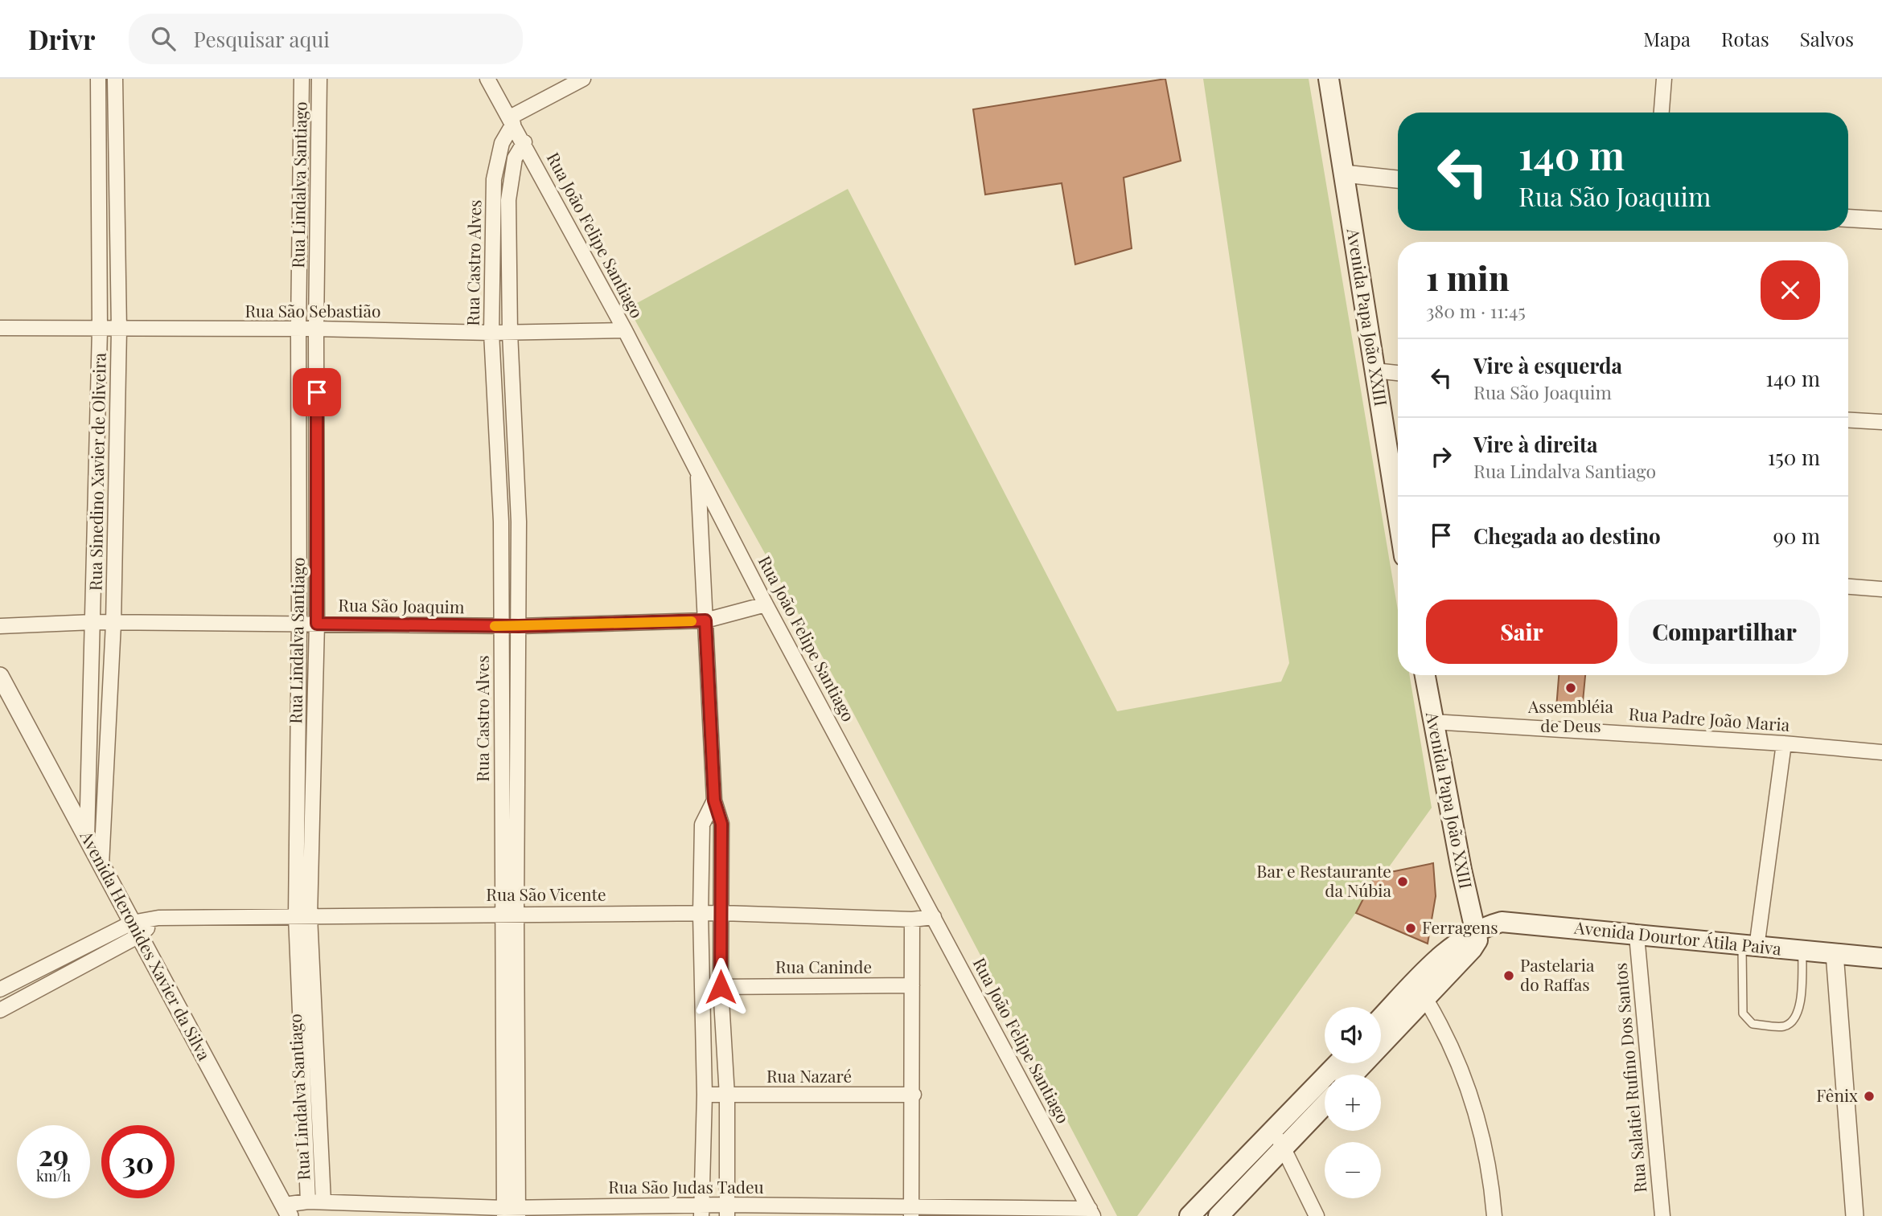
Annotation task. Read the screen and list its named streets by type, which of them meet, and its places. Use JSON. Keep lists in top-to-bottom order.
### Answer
{
  "streets": {
    "main road": ["Avenida Papa João XXIII", "Avenida Dourtor Átila Paiva"],
    "street": [
      "Rua Lindalva Santiago",
      "Rua João Felipe Santiago",
      "Rua Castro Alves",
      "Rua São Sebastião",
      "Rua Sinedino Xavier de Oliveira",
      "Rua São Joaquim",
      "Rua Padre João Maria",
      "Rua São Vicente",
      "Avenida Heronides Xavier da Silva",
      "Rua Caninde",
      "Rua Nazaré",
      "Rua Salatiel Rufino Dos Santos",
      "Rua São Judas Tadeu"
    ]
  },
  "crossings": [
    ["Rua Lindalva Santiago", "Rua São Sebastião"],
    ["Rua Lindalva Santiago", "Rua São Joaquim"],
    ["Rua Lindalva Santiago", "Rua São Vicente"],
    ["Rua Lindalva Santiago", "Rua São Judas Tadeu"],
    ["Rua João Felipe Santiago", "Rua Castro Alves"],
    ["Rua João Felipe Santiago", "Rua São Sebastião"],
    ["Rua João Felipe Santiago", "Rua São Joaquim"],
    ["Rua João Felipe Santiago", "Rua São Vicente"],
    ["Rua João Felipe Santiago", "Rua São Judas Tadeu"],
    ["Rua Castro Alves", "Rua São Sebastião"],
    ["Rua Castro Alves", "Rua São Joaquim"],
    ["Rua Castro Alves", "Rua São Vicente"],
    ["Rua Castro Alves", "Rua São Judas Tadeu"],
    ["Rua São Sebastião", "Rua Sinedino Xavier de Oliveira"],
    ["Avenida Papa João XXIII", "Rua Padre João Maria"],
    ["Avenida Papa João XXIII", "Avenida Dourtor Átila Paiva"],
    ["Rua Sinedino Xavier de Oliveira", "Rua São Joaquim"],
    ["Rua Sinedino Xavier de Oliveira", "Avenida Heronides Xavier da Silva"],
    ["Rua São Vicente", "Avenida Heronides Xavier da Silva"],
    ["Avenida Dourtor Átila Paiva", "Rua Salatiel Rufino Dos Santos"],
    ["Avenida Heronides Xavier da Silva", "Rua São Judas Tadeu"]
  ],
  "places": [
    "Assembléia de Deus",
    "Bar e Restaurante da Núbia",
    "Ferragens",
    "Pastelaria do Raffas",
    "Fênix"
  ],
  "page": {
    "header": "Drivr",
    "search": "Pesquisar aqui",
    "nav": ["Mapa", "Rotas", "Salvos"],
    "turn": ["140 m", "Rua São Joaquim"],
    "heading": ["1 min", "380 m · 11:45"],
    "list": [
      {
        "name": "Vire à esquerda",
        "note": "Rua São Joaquim",
        "value": "140 m"
      },
      {
        "name": "Vire à direita",
        "note": "Rua Lindalva Santiago",
        "value": "150 m"
      },
      {
        "name": "Chegada ao destino",
        "value": "90 m"
      }
    ],
    "buttons": ["Sair", "Compartilhar"],
    "map_buttons": ["+", "−"],
    "speed": "29 km/h",
    "limit": "30"
  }
}
